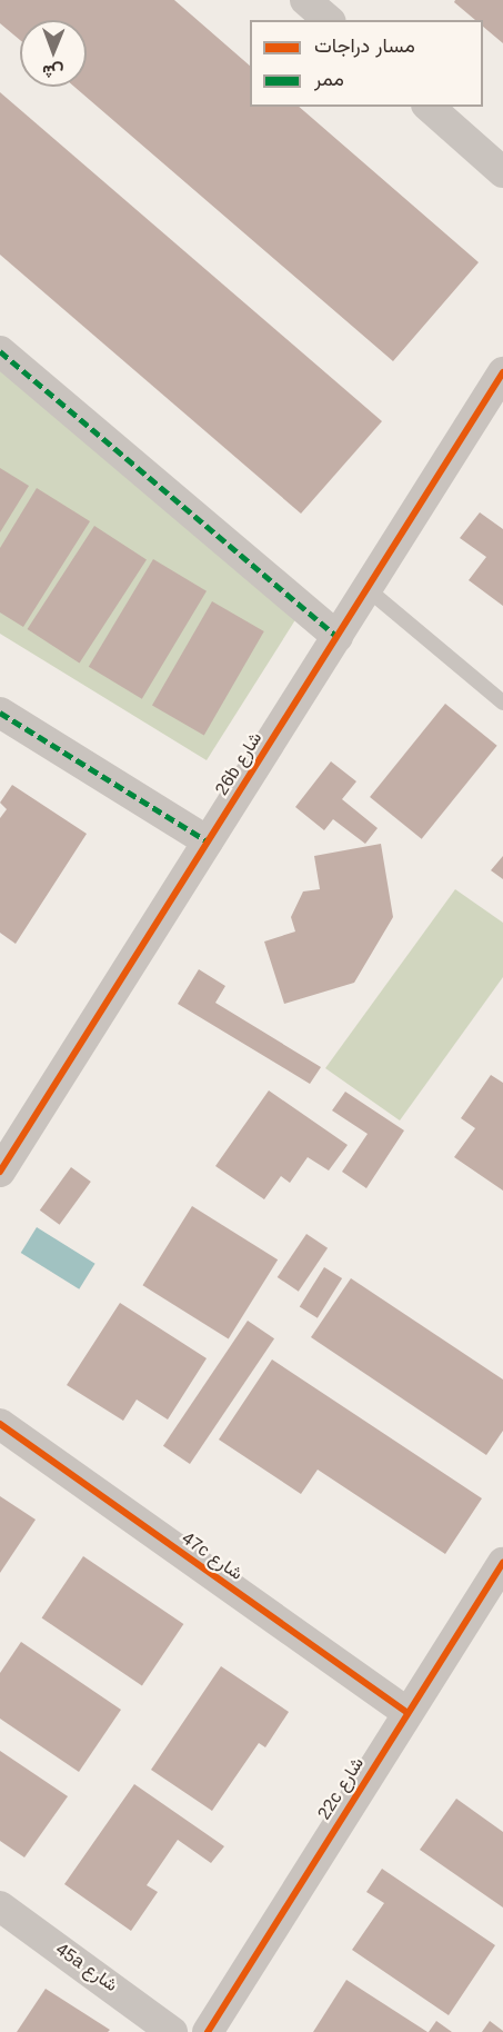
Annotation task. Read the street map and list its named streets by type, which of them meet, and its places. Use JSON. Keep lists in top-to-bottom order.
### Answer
{
  "streets": {
    "street": [
      "26b شارع",
      "47c شارع",
      "22c شارع",
      "45a شارع"
    ]
  },
  "crossings": [
    ["47c شارع", "22c شارع"]
  ],
  "legend": ["مسار دراجات", "ممر"],
  "north": "bottom"
}
